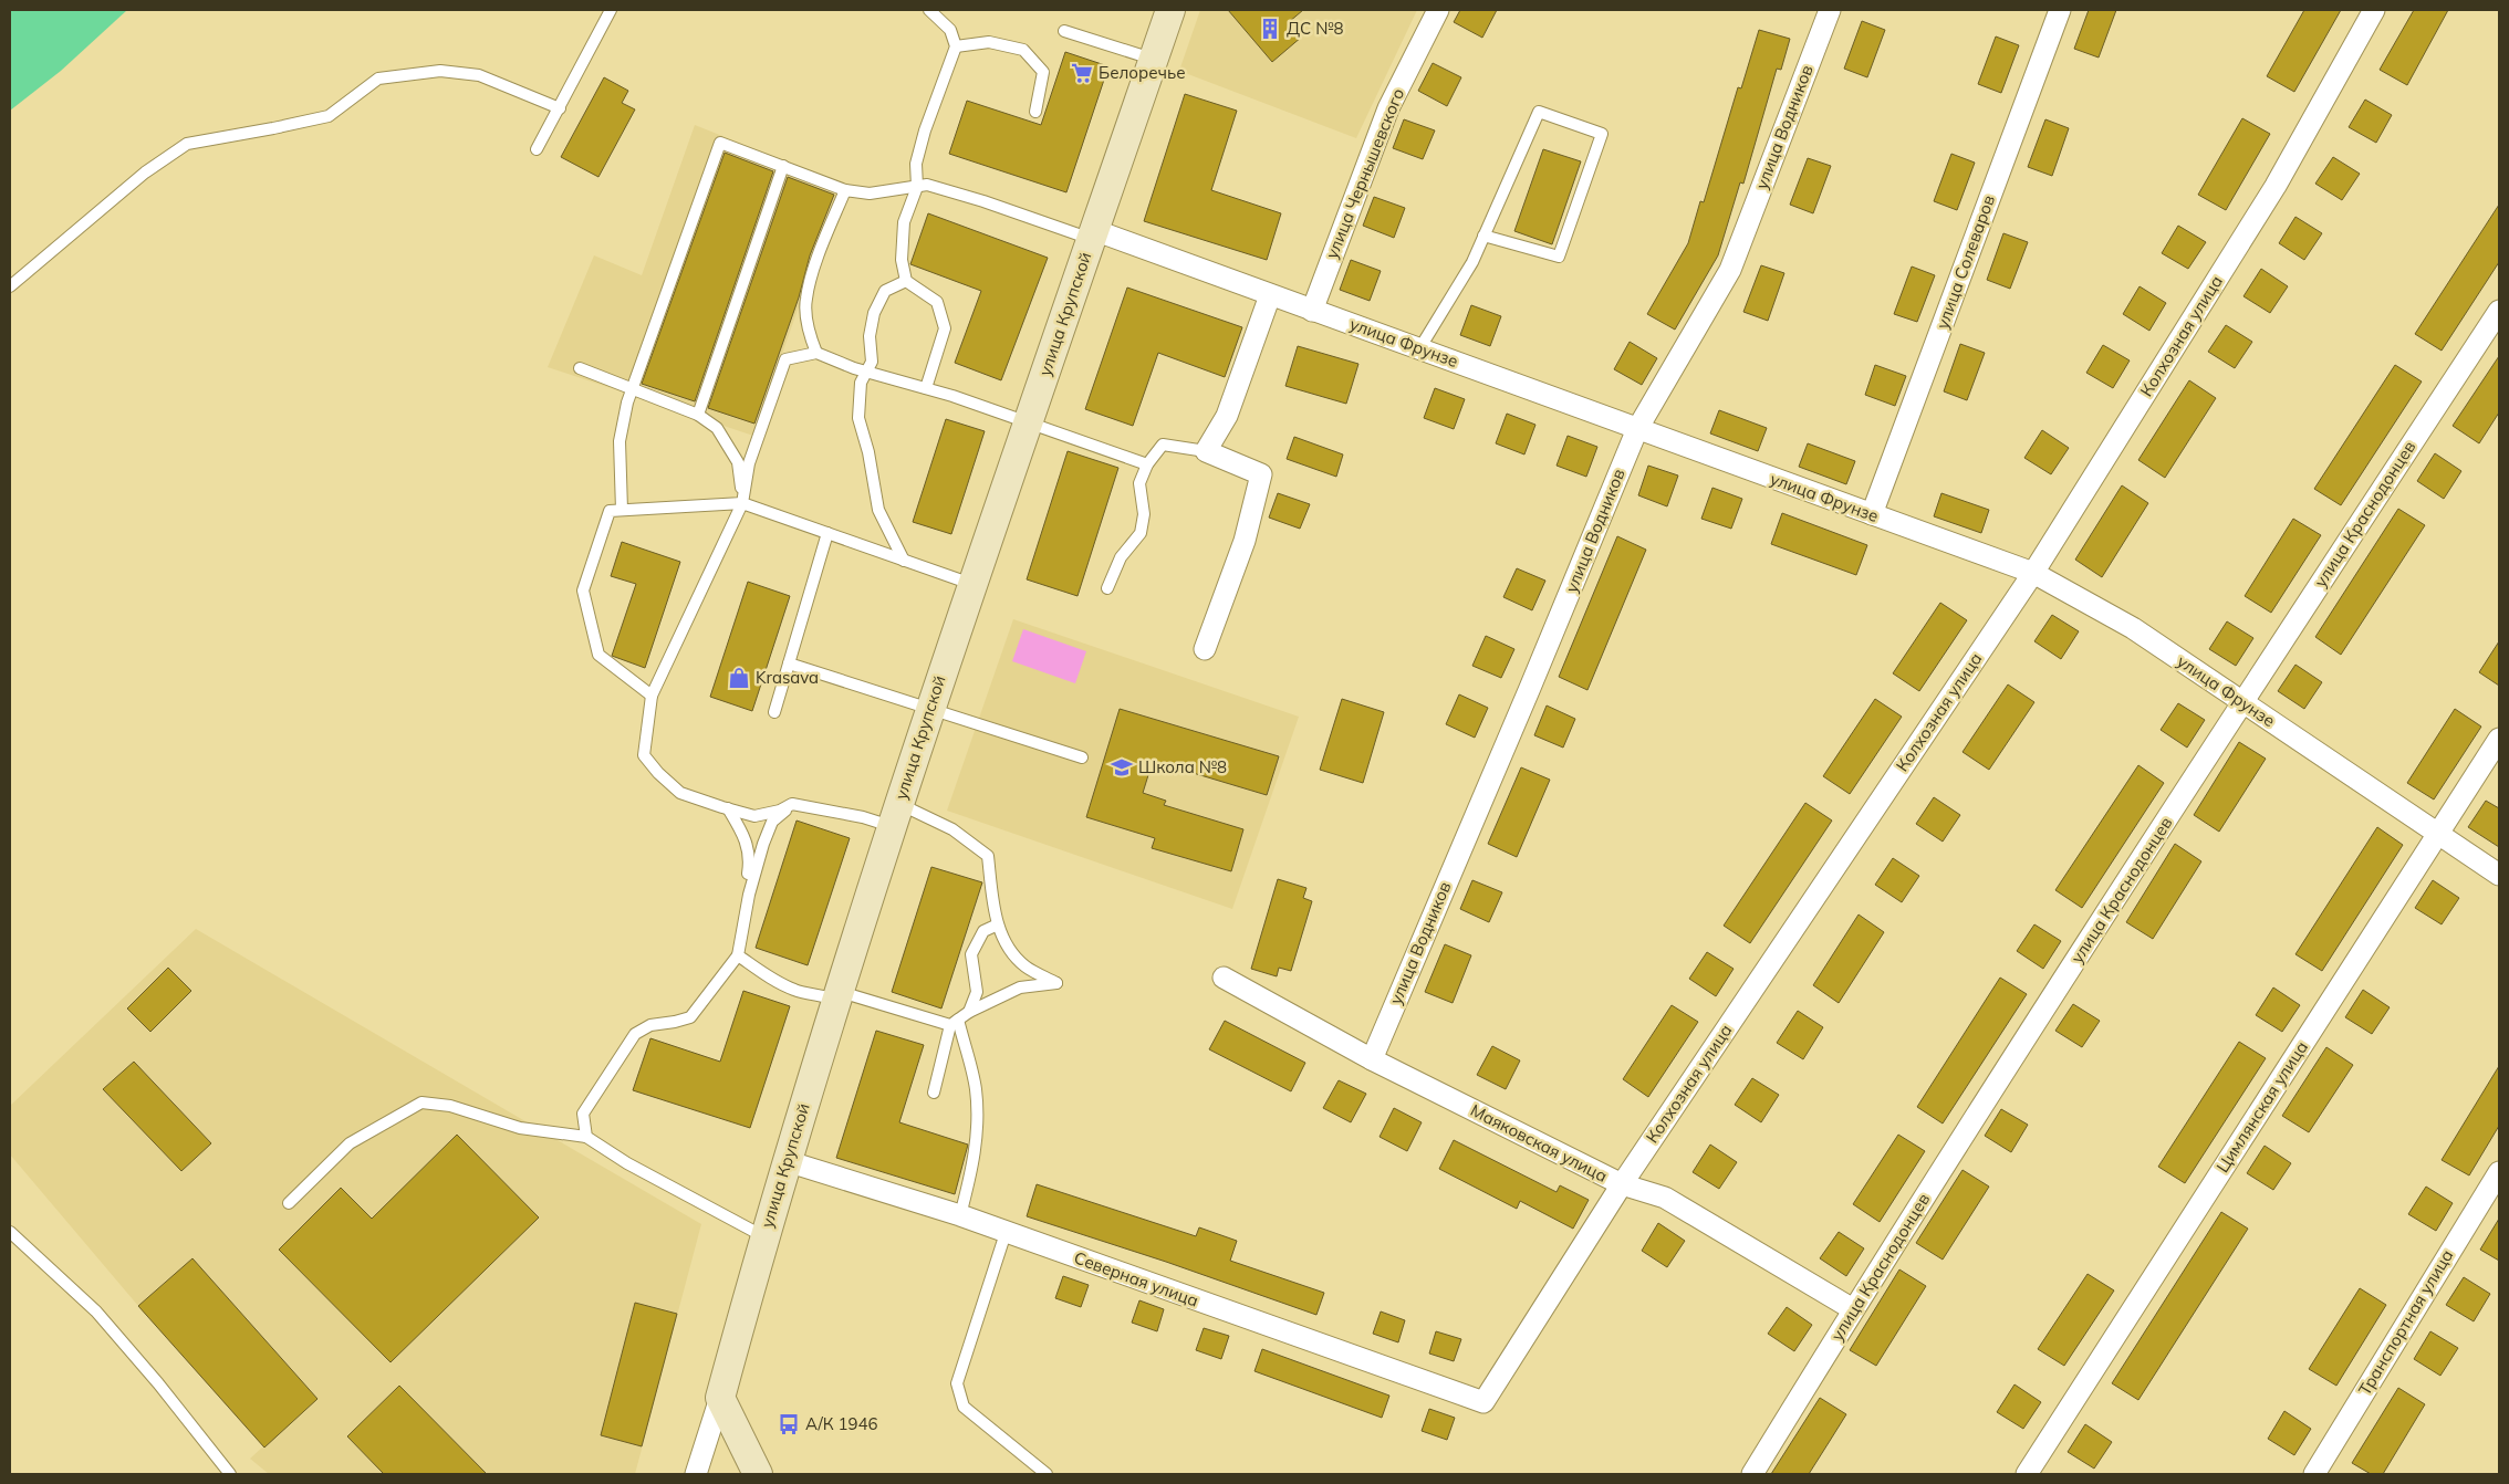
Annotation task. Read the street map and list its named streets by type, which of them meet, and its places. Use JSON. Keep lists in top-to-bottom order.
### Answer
{
  "streets": {
    "street": [
      "улица Водников",
      "улица Чернышевского",
      "улица Солеваров",
      "улица Крупской",
      "Колхозная улица",
      "улица Фрунзе",
      "улица Краснодонцев",
      "Цимлянская улица",
      "Маяковская улица",
      "Северная улица",
      "Транспортная улица"
    ]
  },
  "crossings": [
    ["улица Водников", "улица Фрунзе"],
    ["улица Водников", "Маяковская улица"],
    ["улица Чернышевского", "улица Фрунзе"],
    ["улица Солеваров", "улица Фрунзе"],
    ["улица Крупской", "улица Фрунзе"],
    ["улица Крупской", "Северная улица"],
    ["Колхозная улица", "улица Фрунзе"],
    ["Колхозная улица", "Маяковская улица"],
    ["Колхозная улица", "Северная улица"],
    ["улица Фрунзе", "улица Краснодонцев"],
    ["улица Фрунзе", "Цимлянская улица"],
    ["улица Краснодонцев", "Маяковская улица"]
  ],
  "places": {
    "building": ["ДС №8"],
    "supermarket": ["Белоречье"],
    "shop": ["Krasava"],
    "school or university": ["Школа №8"],
    "bus stop": ["А/К 1946"]
  }
}
